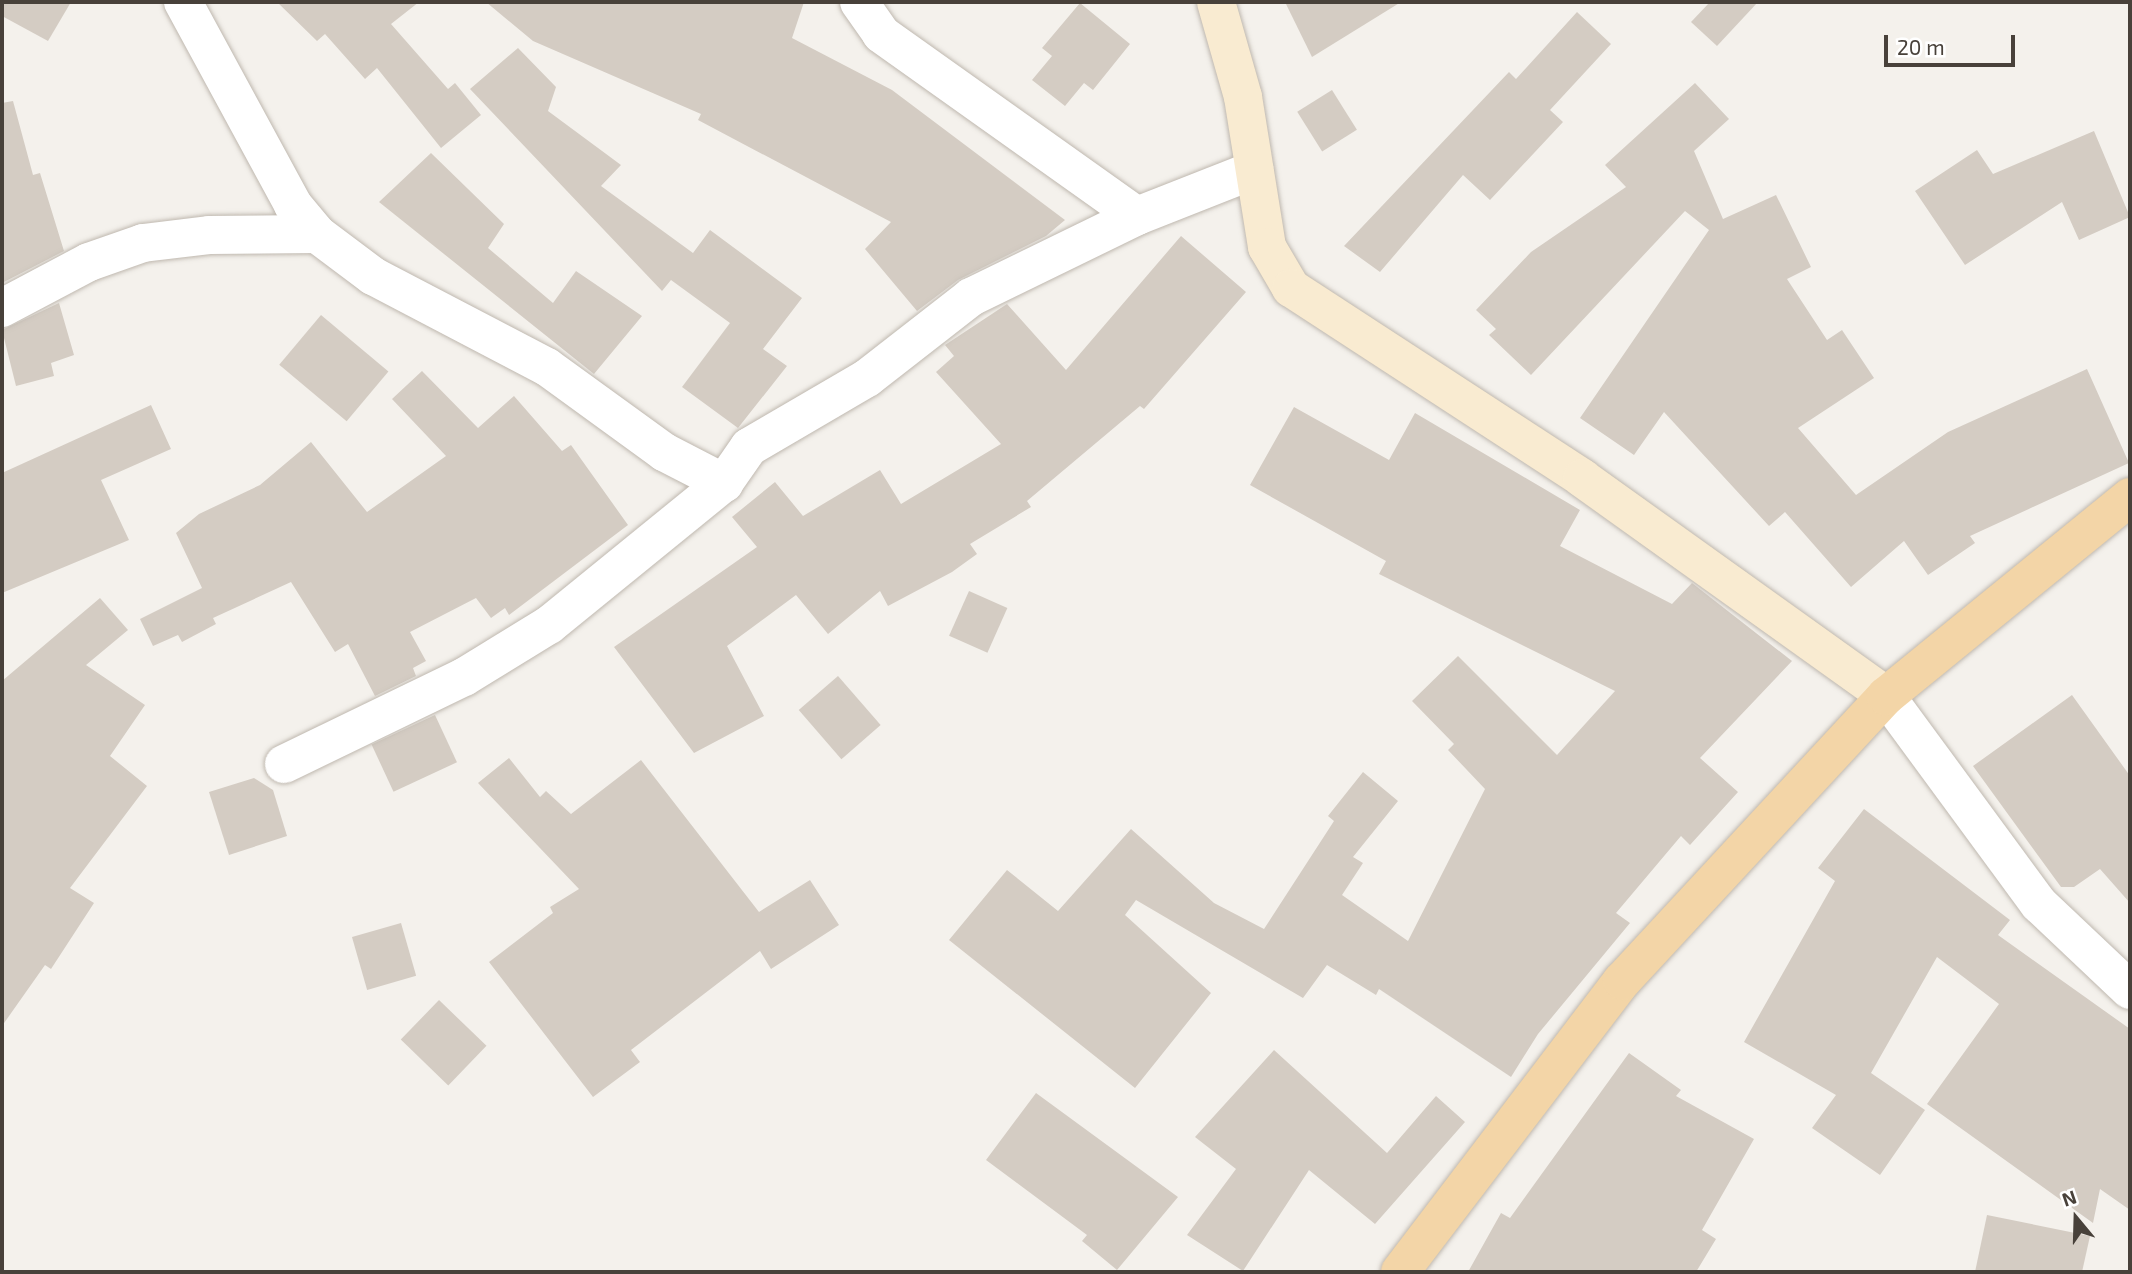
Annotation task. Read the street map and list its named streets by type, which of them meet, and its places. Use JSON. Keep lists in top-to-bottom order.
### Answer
{
  "scale_bar": "20 m",
  "north": "top"
}
